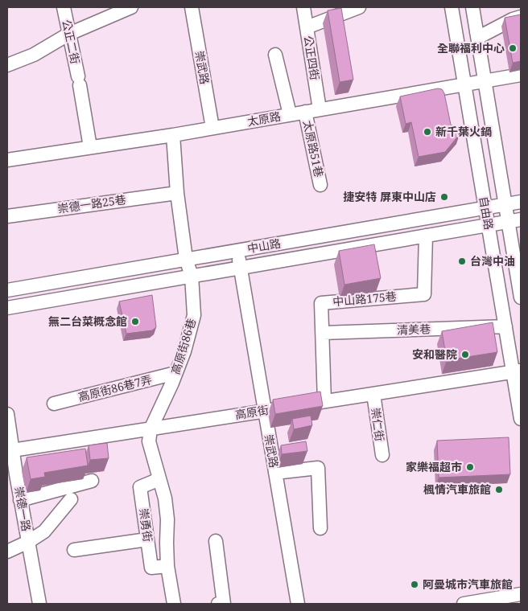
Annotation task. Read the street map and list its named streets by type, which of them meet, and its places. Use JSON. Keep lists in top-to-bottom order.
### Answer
{
  "streets": {
    "street": [
      "公正二街",
      "公正四街",
      "崇武路",
      "太原路",
      "太原路51巷",
      "崇德一路25巷",
      "自由路",
      "中山路",
      "中山路175巷",
      "清美巷",
      "高原街86巷",
      "高原街86巷7弄",
      "高原街",
      "崇仁街",
      "崇德一路",
      "崇勇街"
    ]
  },
  "crossings": [
    ["公正二街", "太原路"],
    ["公正四街", "太原路"],
    ["崇武路", "太原路"],
    ["崇武路", "中山路"],
    ["崇武路", "高原街"],
    ["太原路", "太原路51巷"],
    ["太原路", "自由路"],
    ["太原路", "高原街86巷"],
    ["崇德一路25巷", "高原街86巷"],
    ["自由路", "中山路"],
    ["自由路", "清美巷"],
    ["自由路", "高原街"],
    ["中山路", "中山路175巷"],
    ["中山路", "高原街86巷"],
    ["中山路175巷", "清美巷"],
    ["中山路175巷", "高原街"],
    ["高原街86巷", "高原街86巷7弄"],
    ["高原街86巷", "高原街"],
    ["高原街86巷", "崇勇街"],
    ["高原街", "崇仁街"],
    ["高原街", "崇德一路"],
    ["高原街", "崇勇街"]
  ],
  "places": [
    "全聯福利中心",
    "新千葉火鍋",
    "捷安特 屏東中山店",
    "台灣中油",
    "無二台菜概念館",
    "安和醫院",
    "家樂福超市",
    "楓情汽車旅館",
    "阿曼城市汽車旅館"
  ]
}
